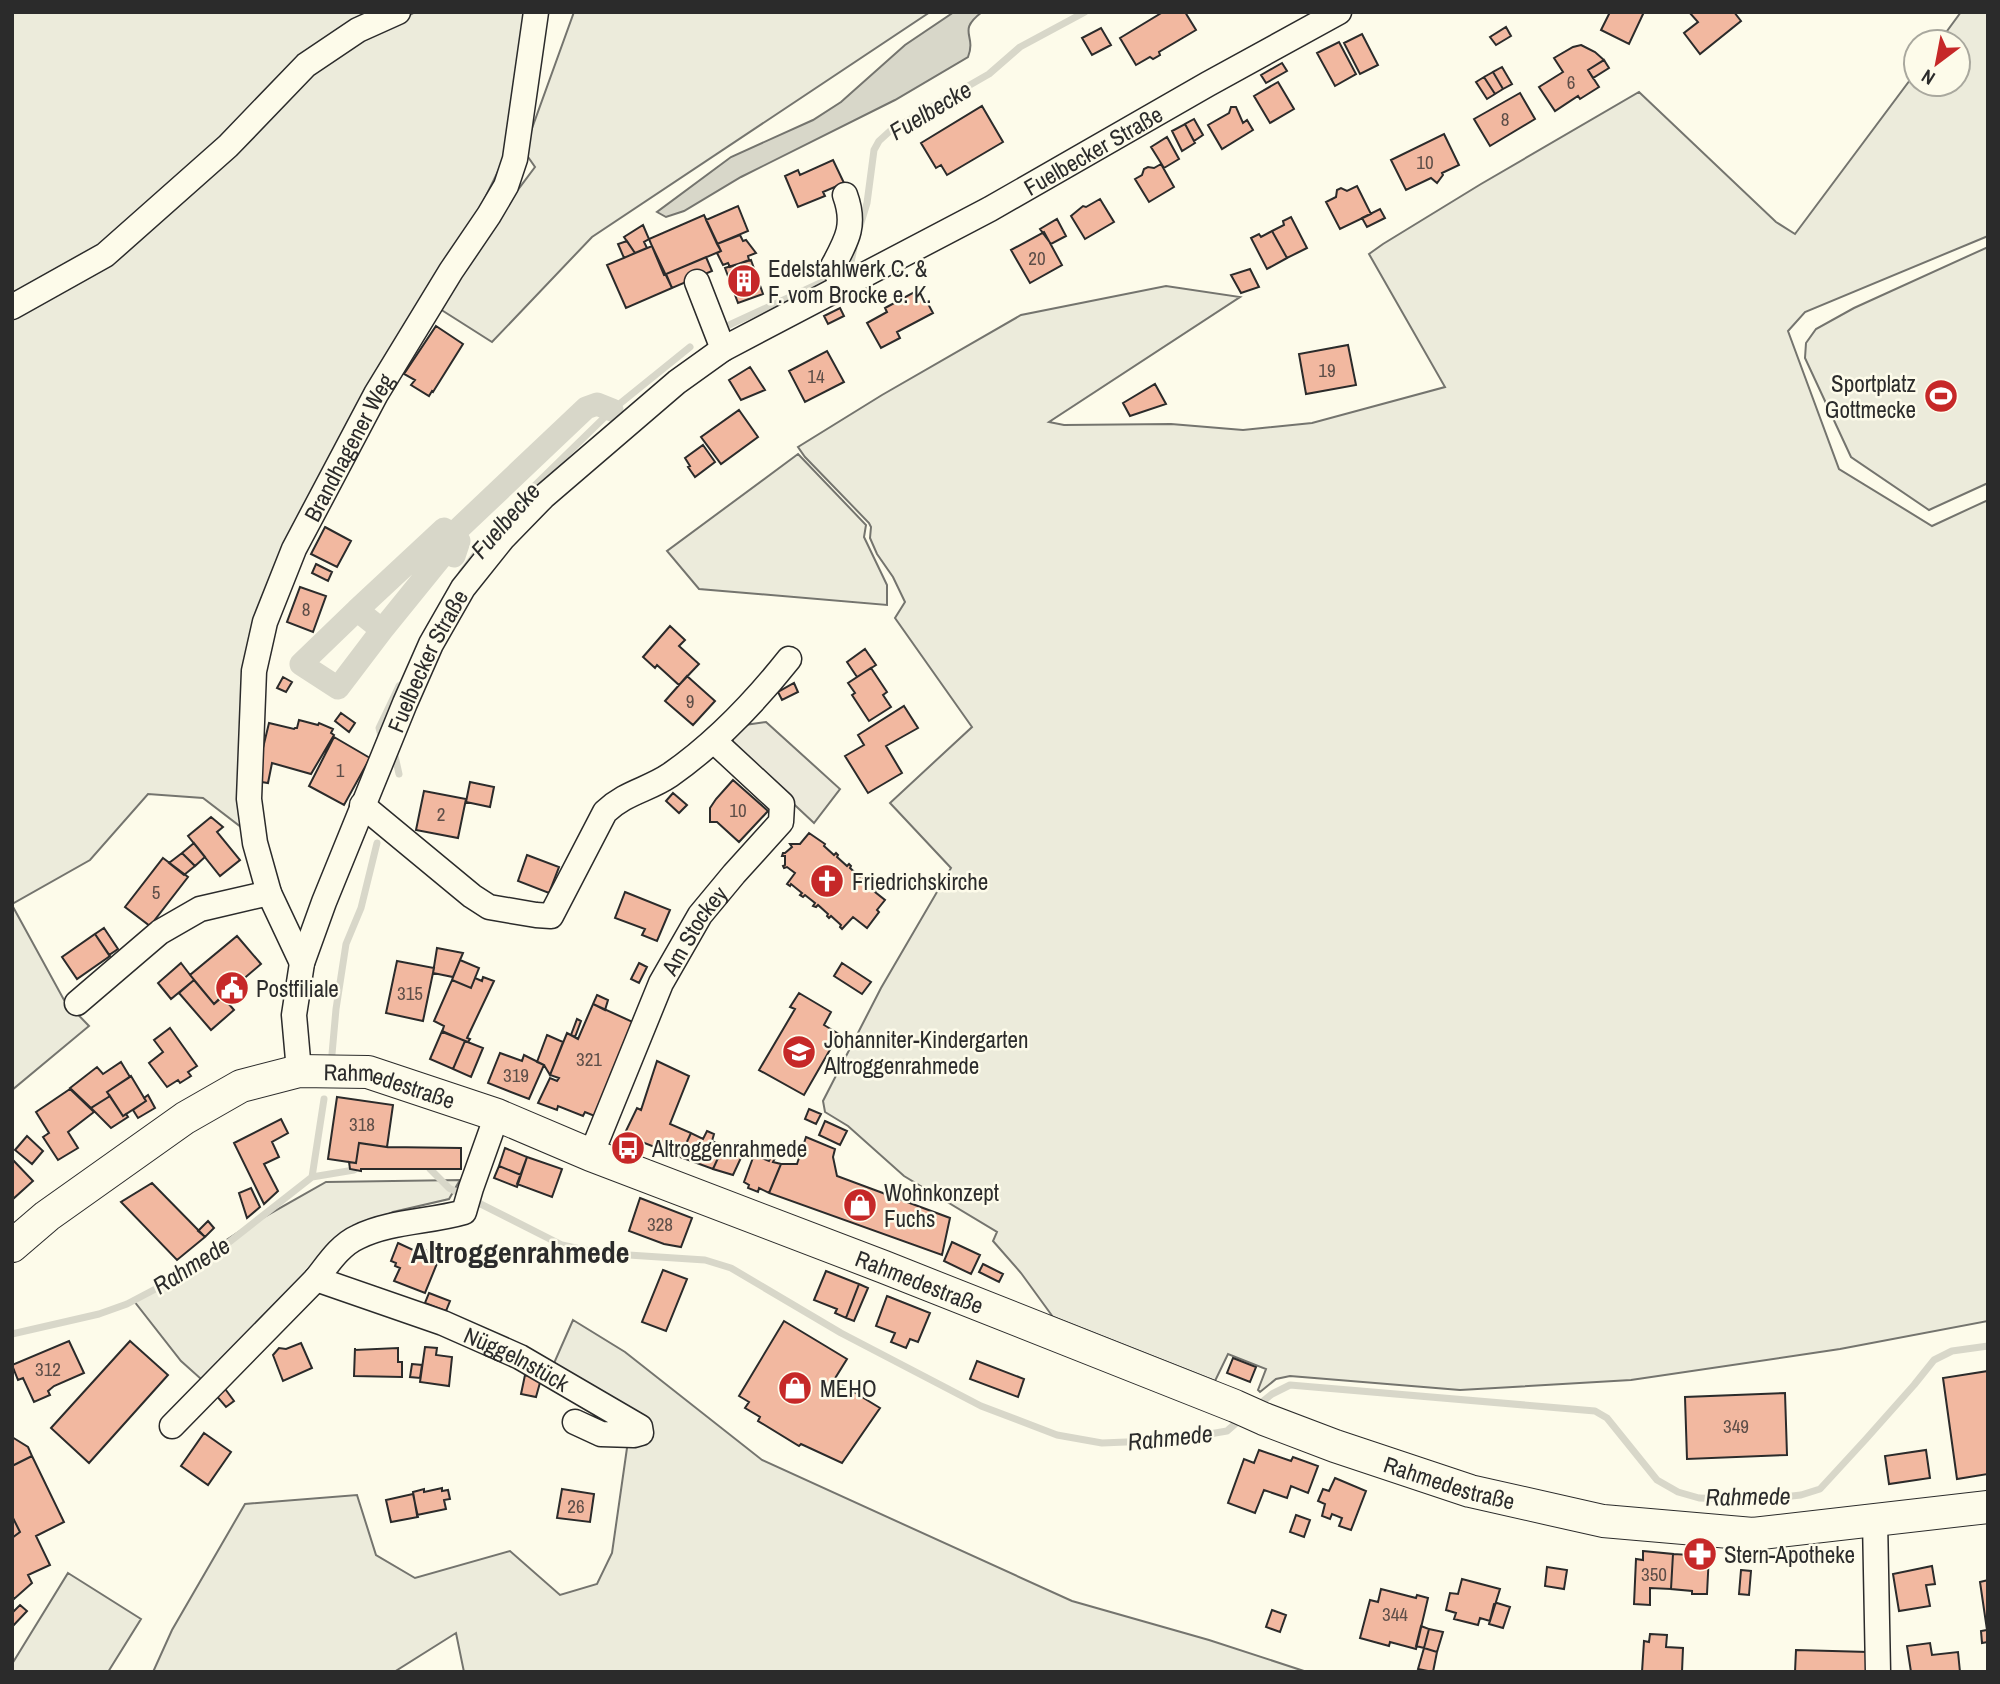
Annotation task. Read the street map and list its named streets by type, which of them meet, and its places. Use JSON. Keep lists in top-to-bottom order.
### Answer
{
  "streets": {
    "main road": ["Rahmedestraße"],
    "street": [
      "Fuelbecker Straße",
      "Brandhagener Weg",
      "Am Stockey",
      "Nüggelnstück"
    ]
  },
  "crossings": [
    ["Fuelbecker Straße", "Brandhagener Weg"],
    ["Fuelbecker Straße", "Rahmedestraße"],
    ["Am Stockey", "Rahmedestraße"]
  ],
  "districts": ["Altroggenrahmede"],
  "water": ["Fuelbecke", "Rahmede"],
  "places": {
    "building": ["Edelstahlwerk C. & F. vom Brocke e. K."],
    "sports": ["Sportplatz Gottmecke"],
    "church": ["Friedrichskirche"],
    "public building": ["Postfiliale"],
    "school or university": ["Johanniter-Kindergarten Altroggenrahmede"],
    "bus stop": ["Altroggenrahmede"],
    "shop": ["Wohnkonzept Fuchs", "MEHO"],
    "pharmacy": ["Stern-Apotheke"]
  },
  "house_numbers": [
    "6",
    "8",
    "10",
    "20",
    "19",
    "14",
    "8",
    "9",
    "1",
    "10",
    "2",
    "5",
    "315",
    "321",
    "319",
    "318",
    "328",
    "312",
    "349",
    "26",
    "350",
    "344"
  ],
  "north": "bottom left"
}
